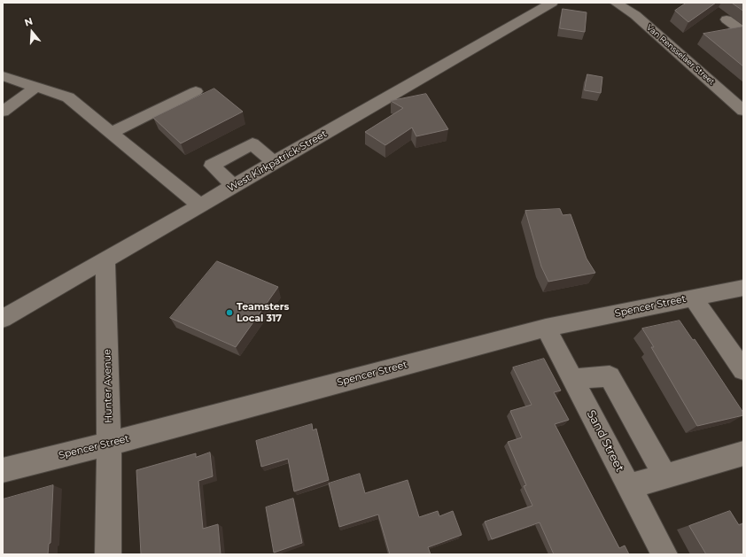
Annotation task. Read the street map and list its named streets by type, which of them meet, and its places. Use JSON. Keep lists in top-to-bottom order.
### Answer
{
  "streets": {
    "street": [
      "Van Rensselaer Street",
      "West Kirkpatrick Street",
      "Spencer Street",
      "Hunter Avenue",
      "Sand Street"
    ]
  },
  "crossings": [
    ["West Kirkpatrick Street", "Hunter Avenue"],
    ["Spencer Street", "Hunter Avenue"],
    ["Spencer Street", "Sand Street"]
  ],
  "places": ["Teamsters Local 317"],
  "north": "top"
}
